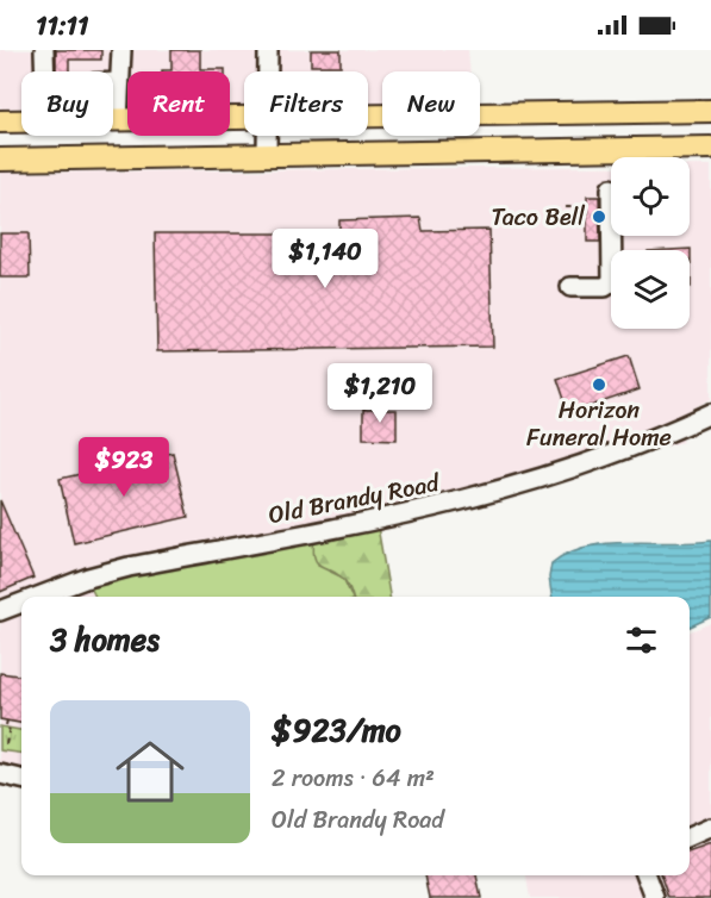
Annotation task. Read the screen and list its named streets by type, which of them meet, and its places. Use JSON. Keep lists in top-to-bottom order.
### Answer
{
  "streets": {
    "street": ["Old Brandy Road"]
  },
  "places": ["Taco Bell", "Horizon Funeral Home"],
  "page": {
    "status": "11:11",
    "chip": [
      "Buy",
      "Rent",
      "Filters",
      "New"
    ],
    "price": ["$1,140", "$1,210", "$923"],
    "heading": "3 homes",
    "list": [
      {
        "name": "$923/mo",
        "note": "2 rooms · 64 m² · Old Brandy Road"
      }
    ]
  }
}
